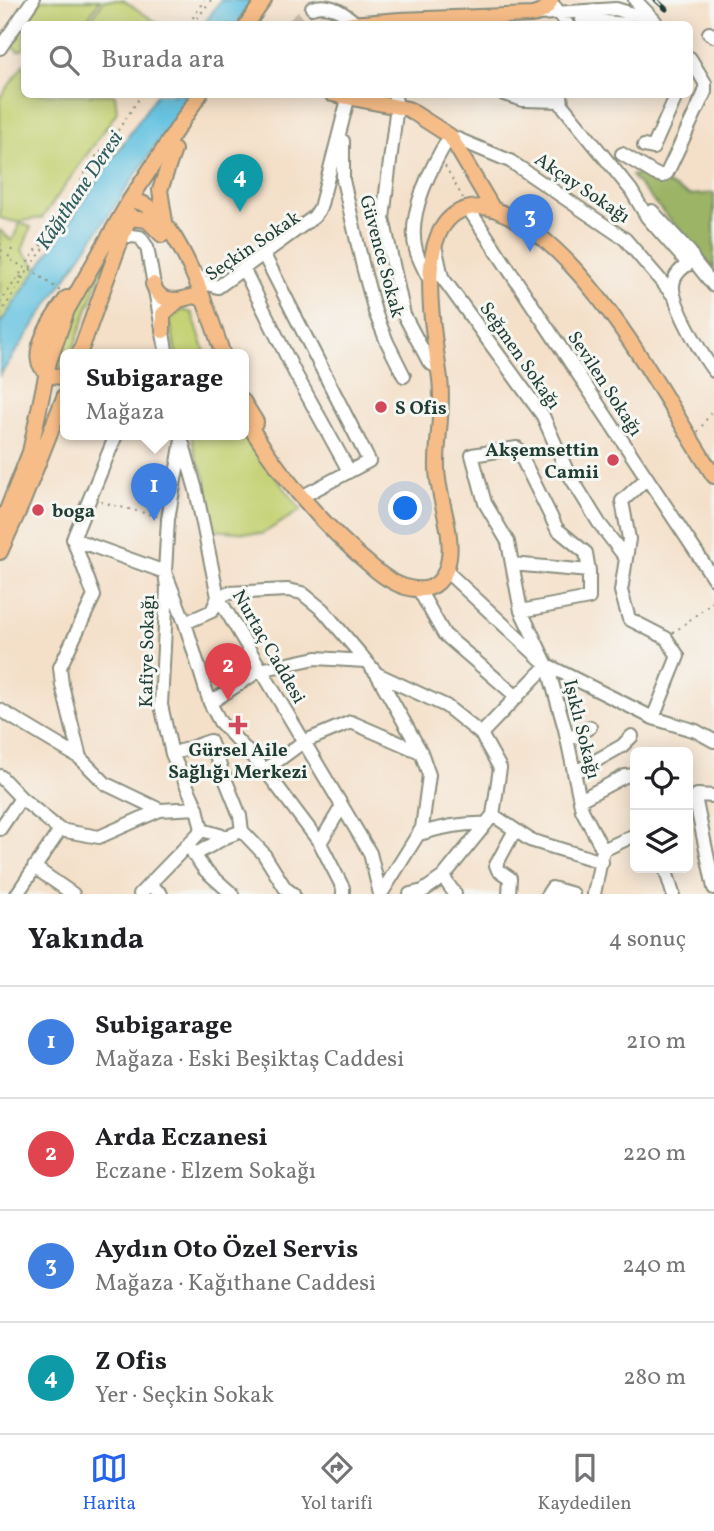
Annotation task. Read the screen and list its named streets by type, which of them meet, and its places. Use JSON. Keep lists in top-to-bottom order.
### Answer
{
  "streets": {
    "street": [
      "Akçay Sokağı",
      "Seçkin Sokak",
      "Güvence Sokak",
      "Seğmen Sokağı",
      "Sevilen Sokağı",
      "Nurtaç Caddesi",
      "Kafiye Sokağı",
      "Işıklı Sokağı"
    ]
  },
  "crossings": [
    ["Seçkin Sokak", "Güvence Sokak"]
  ],
  "water": ["Kâğıthane Deresi"],
  "places": {
    "other": ["S Ofis", "Akşemsettin Camii", "boga"],
    "health": ["Gürsel Aile Sağlığı Merkezi"]
  },
  "page": {
    "search": "Burada ara",
    "pins": [
      "4",
      "3",
      "1",
      "2"
    ],
    "popup": ["Subigarage", "Mağaza"],
    "heading": ["Yakında", "4 sonuç"],
    "list": [
      {
        "mark": "1",
        "name": "Subigarage",
        "note": "Mağaza · Eski Beşiktaş Caddesi",
        "value": "210 m"
      },
      {
        "mark": "2",
        "name": "Arda Eczanesi",
        "note": "Eczane · Elzem Sokağı",
        "value": "220 m"
      },
      {
        "mark": "3",
        "name": "Aydın Oto Özel Servis",
        "note": "Mağaza · Kağıthane Caddesi",
        "value": "240 m"
      },
      {
        "mark": "4",
        "name": "Z Ofis",
        "note": "Yer · Seçkin Sokak",
        "value": "280 m"
      }
    ],
    "nav": ["Harita", "Yol tarifi", "Kaydedilen"]
  }
}
